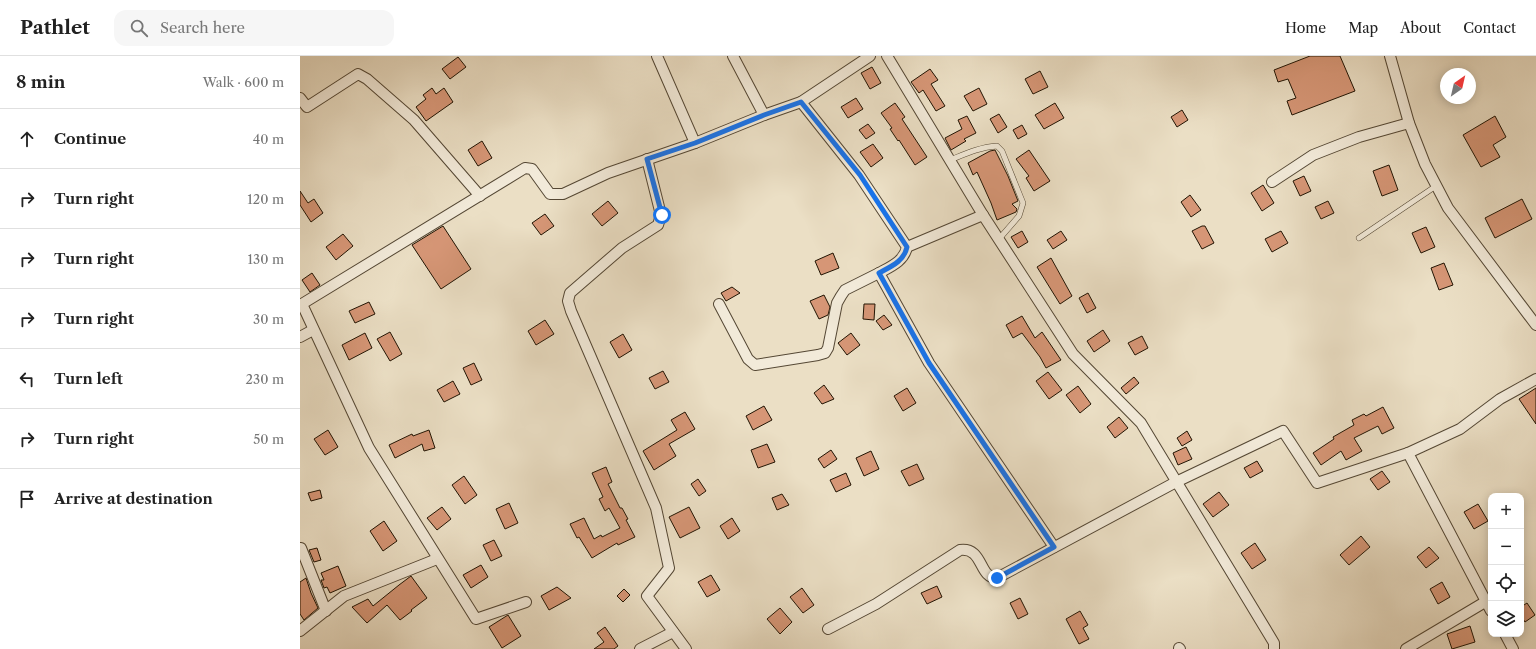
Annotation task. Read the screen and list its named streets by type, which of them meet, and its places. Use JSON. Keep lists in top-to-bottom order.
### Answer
{
  "north": "top right",
  "page": {
    "header": "Pathlet",
    "search": "Search here",
    "nav": [
      "Home",
      "Map",
      "About",
      "Contact"
    ],
    "heading": ["8 min", "Walk · 600 m"],
    "list": [
      ["Continue", "40 m"],
      ["Turn right", "120 m"],
      ["Turn right", "130 m"],
      ["Turn right", "30 m"],
      ["Turn left", "230 m"],
      ["Turn right", "50 m"],
      "Arrive at destination"
    ],
    "map_buttons": ["+", "−"]
  }
}
